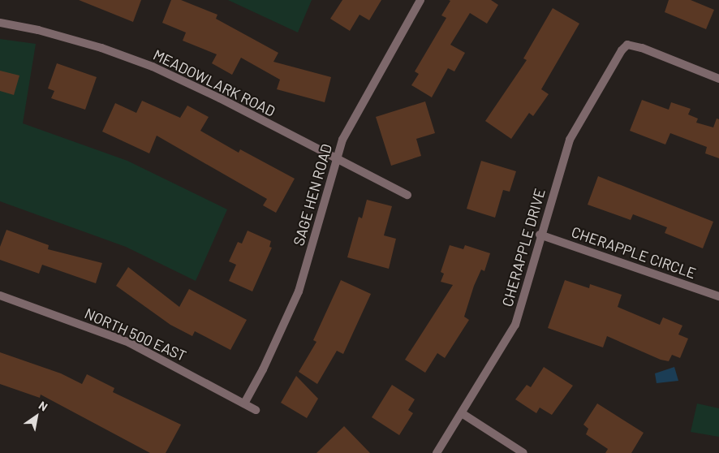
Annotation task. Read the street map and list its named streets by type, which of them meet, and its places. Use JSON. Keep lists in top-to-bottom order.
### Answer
{
  "streets": {
    "street": [
      "MEADOWLARK ROAD",
      "SAGE HEN ROAD",
      "CHERAPPLE DRIVE",
      "CHERAPPLE CIRCLE",
      "NORTH 500 EAST"
    ]
  },
  "crossings": [
    ["MEADOWLARK ROAD", "SAGE HEN ROAD"],
    ["SAGE HEN ROAD", "NORTH 500 EAST"],
    ["CHERAPPLE DRIVE", "CHERAPPLE CIRCLE"]
  ],
  "north": "top right"
}
